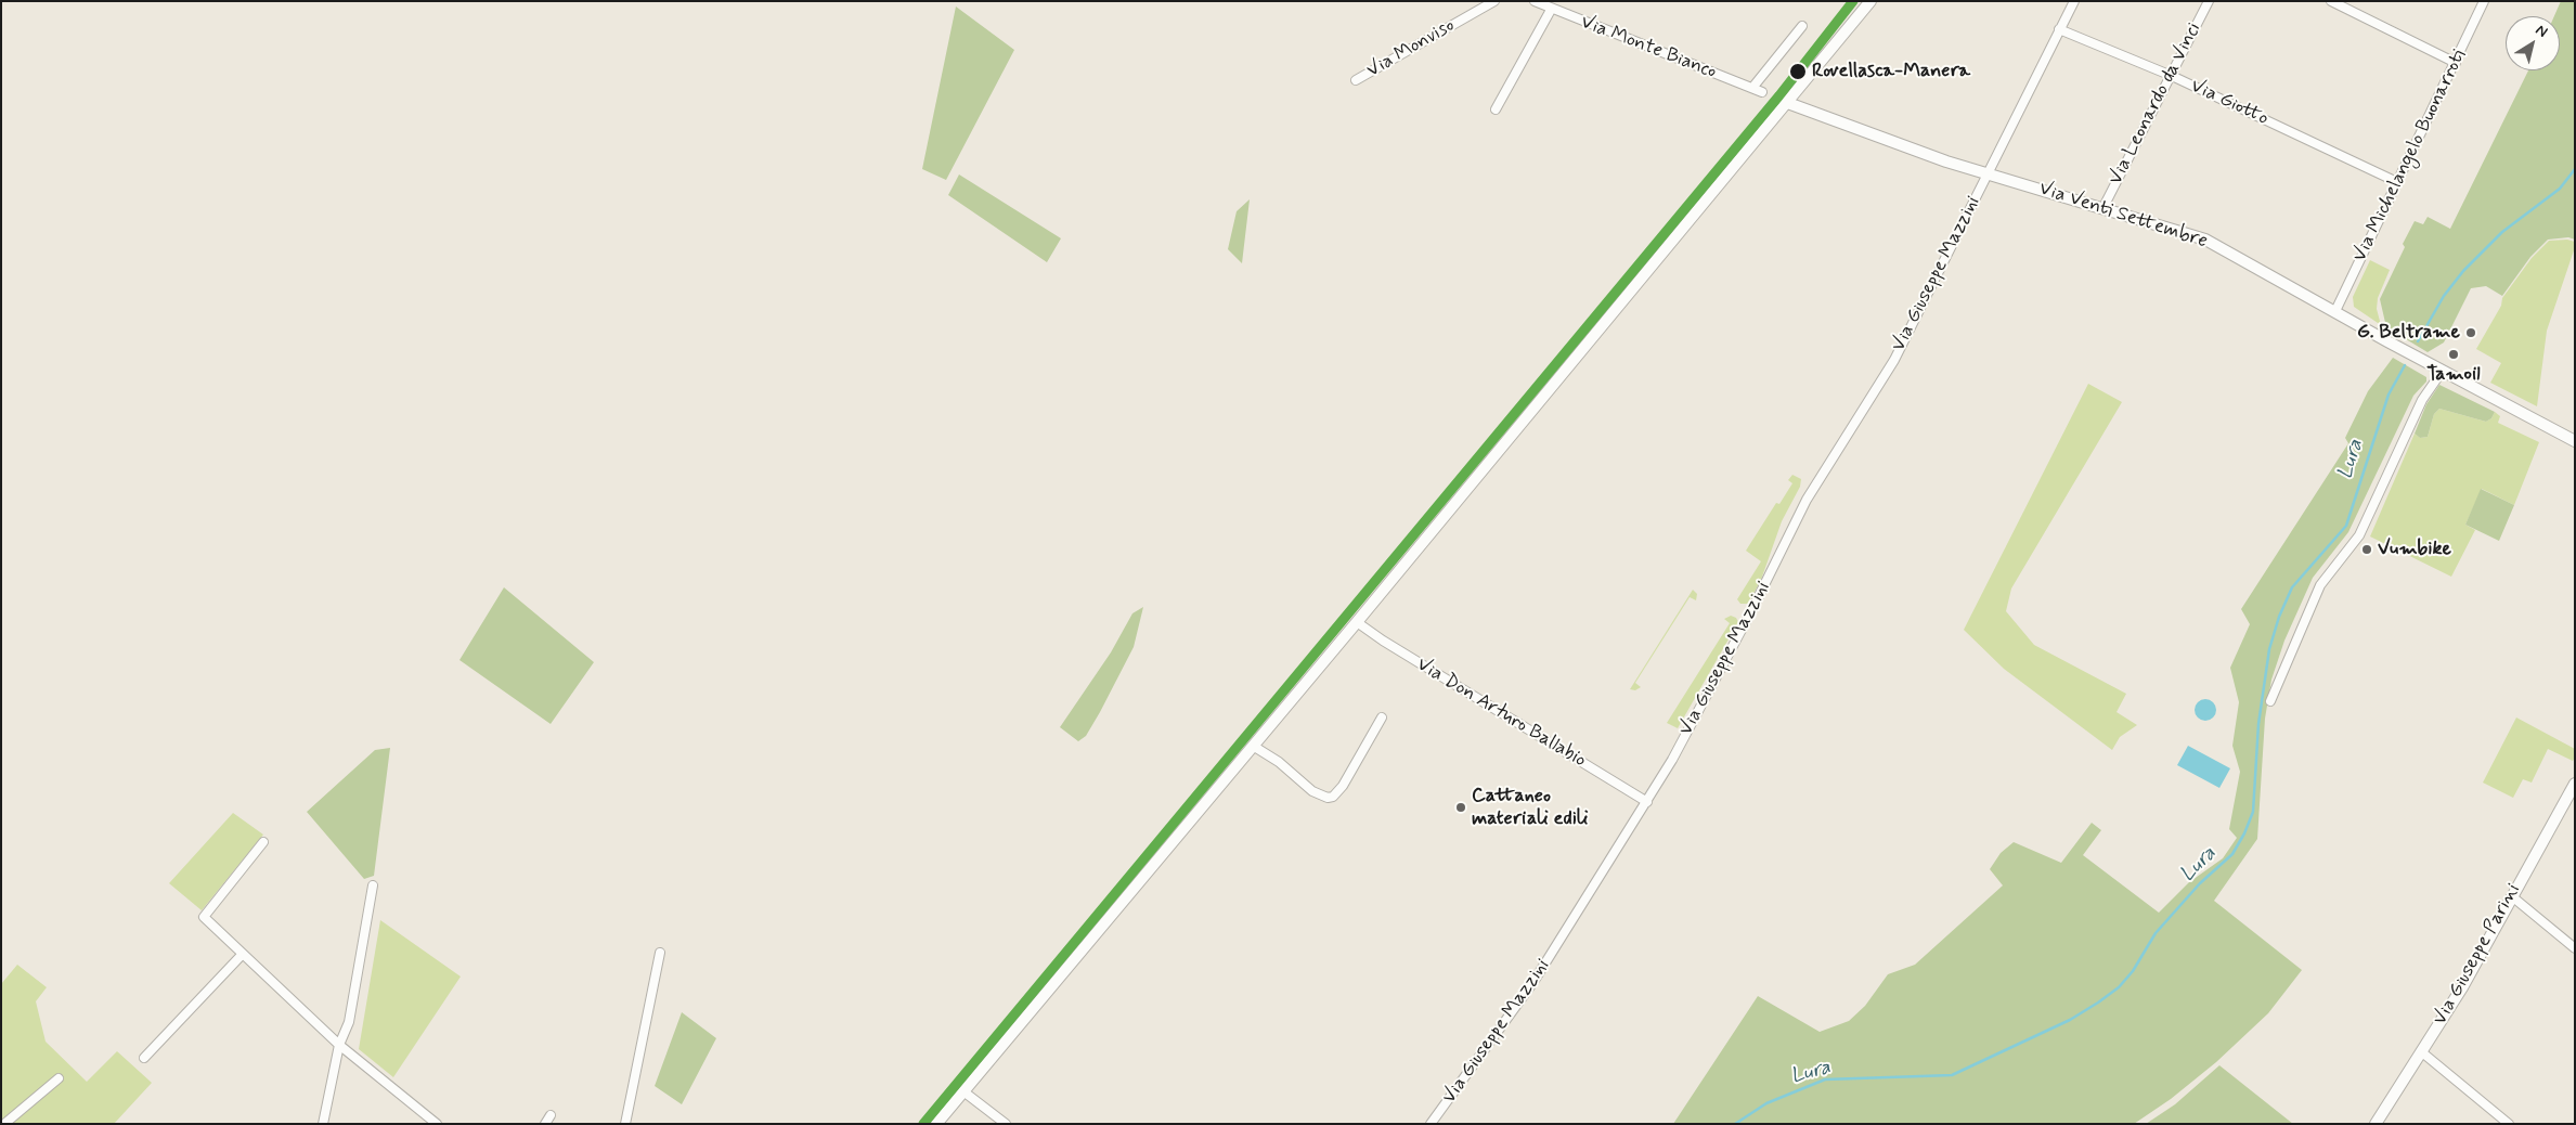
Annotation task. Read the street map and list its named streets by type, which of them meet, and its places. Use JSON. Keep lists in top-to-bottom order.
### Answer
{
  "streets": {
    "street": [
      "Via Monte Bianco",
      "Via Monviso",
      "Via Giotto",
      "Via Leonardo da Vinci",
      "Via Michelangelo Buonarroti",
      "Via Venti Settembre",
      "Via Giuseppe Mazzini",
      "Via Don Arturo Ballabio",
      "Via Giuseppe Parini"
    ]
  },
  "crossings": [
    ["Via Giotto", "Via Leonardo da Vinci"],
    ["Via Giotto", "Via Michelangelo Buonarroti"],
    ["Via Giotto", "Via Giuseppe Mazzini"],
    ["Via Leonardo da Vinci", "Via Venti Settembre"],
    ["Via Michelangelo Buonarroti", "Via Venti Settembre"],
    ["Via Venti Settembre", "Via Giuseppe Mazzini"],
    ["Via Giuseppe Mazzini", "Via Don Arturo Ballabio"]
  ],
  "water": ["Lura"],
  "places": [
    "Rovellasca-Manera",
    "G. Beltrame",
    "Tamoil",
    "Vumbike",
    "Cattaneo materiali edili"
  ],
  "north": "top right"
}
